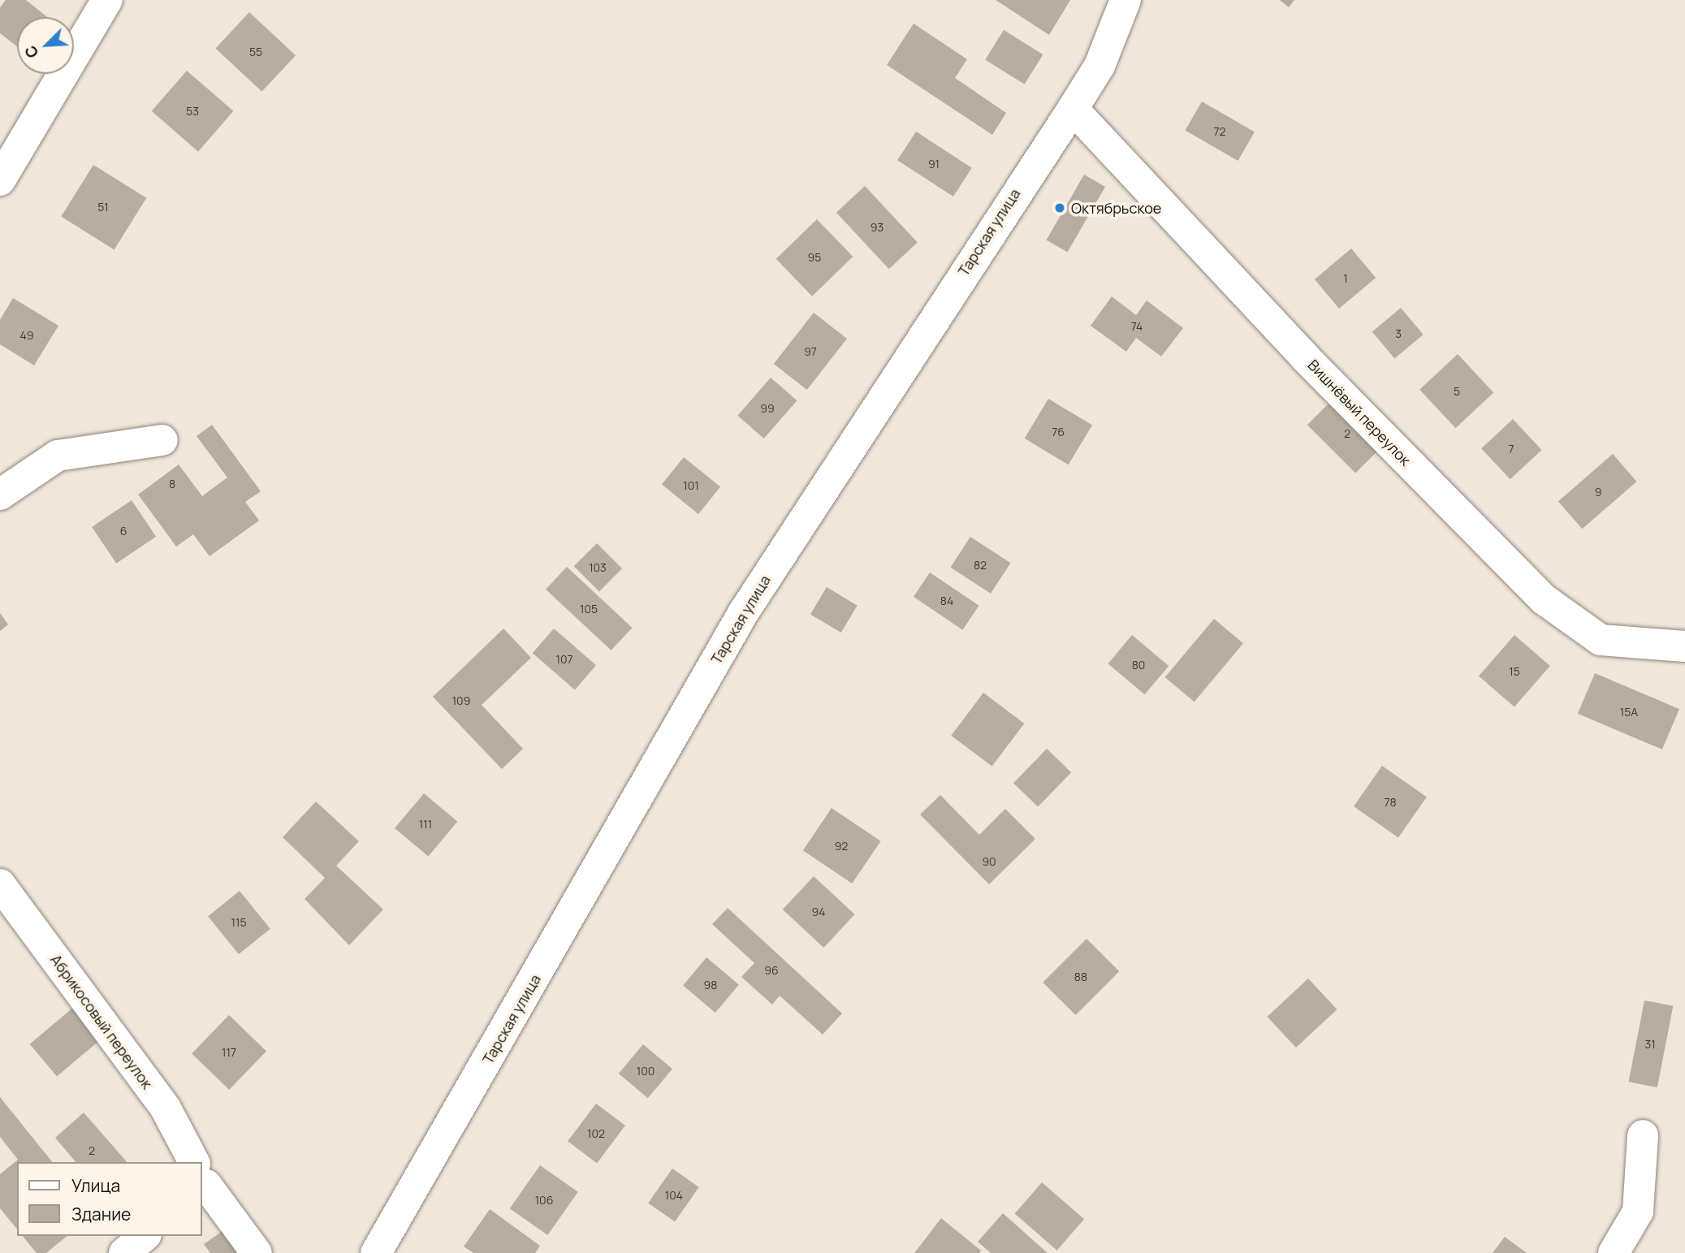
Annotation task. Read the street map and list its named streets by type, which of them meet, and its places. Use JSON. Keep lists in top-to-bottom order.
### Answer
{
  "streets": {
    "street": ["Тарская улица", "Вишнёвый переулок", "Абрикосовый переулок"]
  },
  "crossings": [
    ["Тарская улица", "Вишнёвый переулок"]
  ],
  "places": ["Октябрьское"],
  "house_numbers": [
    "55",
    "53",
    "72",
    "91",
    "51",
    "93",
    "95",
    "1",
    "74",
    "3",
    "49",
    "97",
    "5",
    "99",
    "76",
    "2",
    "7",
    "8",
    "101",
    "9",
    "6",
    "82",
    "103",
    "84",
    "105",
    "107",
    "80",
    "15",
    "109",
    "15А",
    "78",
    "111",
    "92",
    "90",
    "94",
    "115",
    "96",
    "88",
    "98",
    "31",
    "117",
    "100",
    "102",
    "2",
    "104",
    "106"
  ],
  "legend": ["Улица", "Здание"],
  "north": "bottom left"
}
